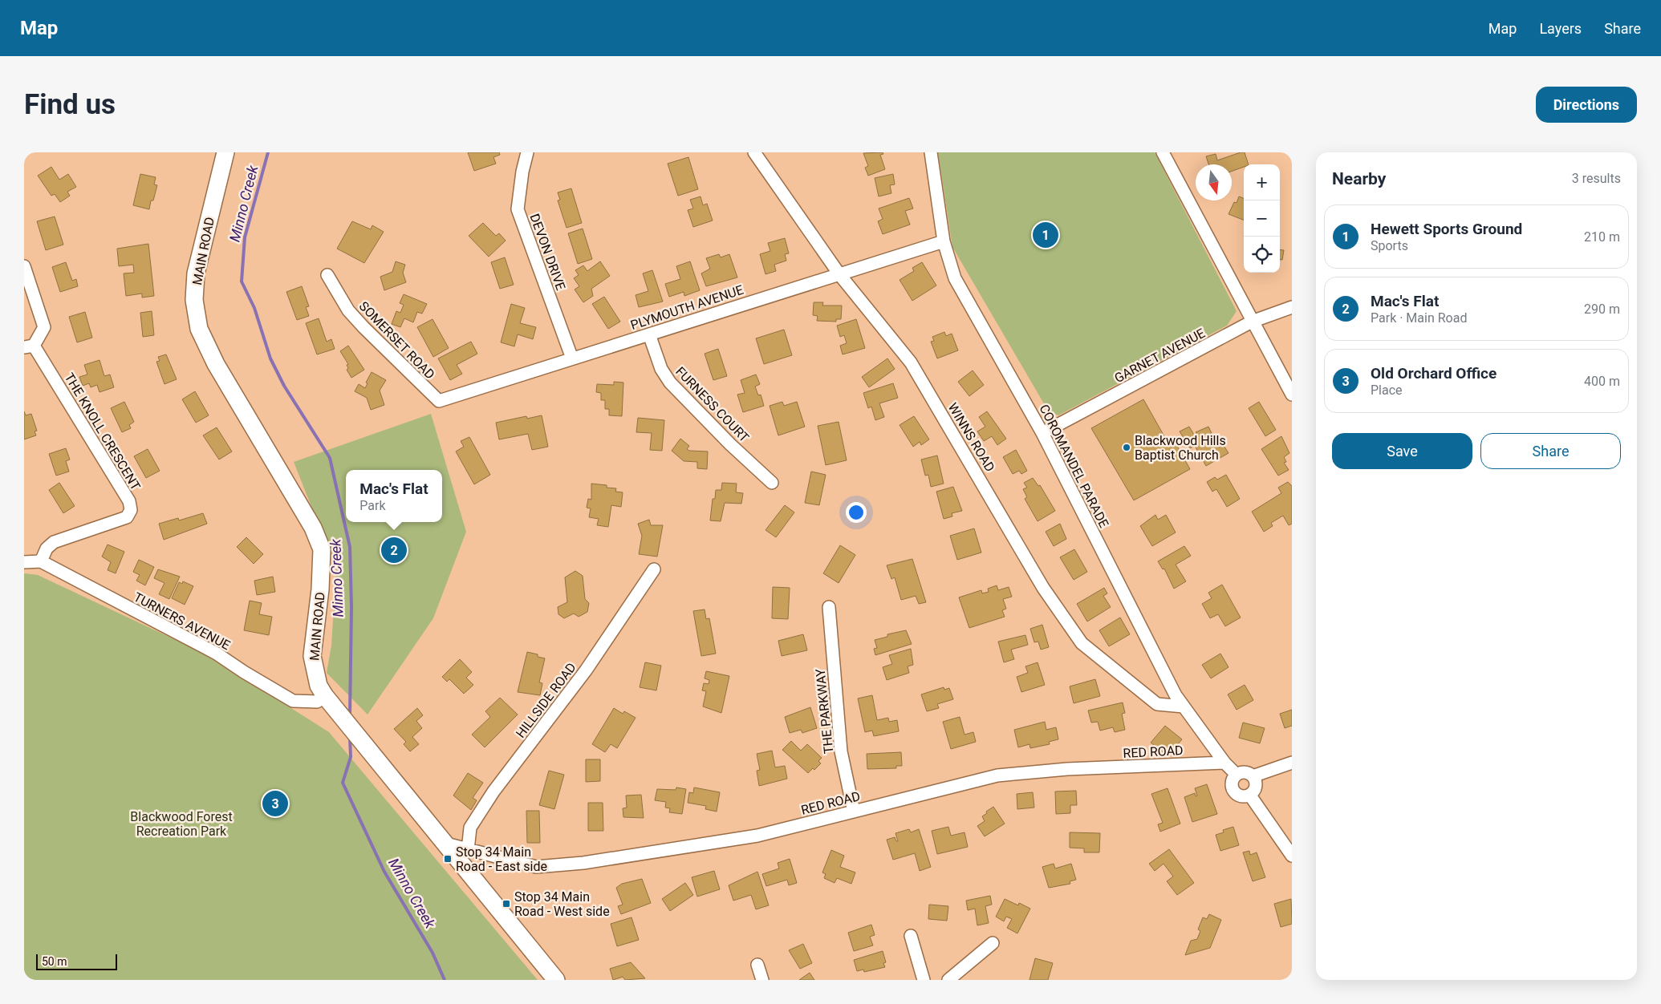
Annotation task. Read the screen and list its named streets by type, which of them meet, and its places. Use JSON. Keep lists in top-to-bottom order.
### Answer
{
  "streets": {
    "main road": ["MAIN ROAD"],
    "street": [
      "DEVON DRIVE",
      "PLYMOUTH AVENUE",
      "SOMERSET ROAD",
      "GARNET AVENUE",
      "FURNESS COURT",
      "THE KNOLL CRESCENT",
      "WINNS ROAD",
      "COROMANDEL PARADE",
      "TURNERS AVENUE",
      "HILLSIDE ROAD",
      "THE PARKWAY",
      "RED ROAD"
    ]
  },
  "crossings": [
    ["MAIN ROAD", "TURNERS AVENUE"],
    ["MAIN ROAD", "RED ROAD"],
    ["DEVON DRIVE", "PLYMOUTH AVENUE"],
    ["PLYMOUTH AVENUE", "SOMERSET ROAD"],
    ["PLYMOUTH AVENUE", "FURNESS COURT"],
    ["PLYMOUTH AVENUE", "WINNS ROAD"],
    ["PLYMOUTH AVENUE", "COROMANDEL PARADE"],
    ["GARNET AVENUE", "COROMANDEL PARADE"],
    ["THE KNOLL CRESCENT", "TURNERS AVENUE"],
    ["WINNS ROAD", "COROMANDEL PARADE"],
    ["COROMANDEL PARADE", "RED ROAD"],
    ["HILLSIDE ROAD", "RED ROAD"],
    ["THE PARKWAY", "RED ROAD"]
  ],
  "water": ["Minno Creek"],
  "parks": ["Blackwood Forest Recreation Park"],
  "places": {
    "other": ["Blackwood Hills Baptist Church"],
    "transit": ["Stop 34 Main Road - East side", "Stop 34 Main Road - West side"]
  },
  "scale_bar": "50 m",
  "north": "bottom",
  "page": {
    "header": "Map",
    "nav": ["Map", "Layers", "Share"],
    "buttons": [
      "Directions",
      ["Save", "Share"]
    ],
    "title": "Find us",
    "heading": ["Nearby", "3 results"],
    "map_buttons": ["+", "−"],
    "list": [
      {
        "mark": "1",
        "name": "Hewett Sports Ground",
        "note": "Sports",
        "value": "210 m"
      },
      {
        "mark": "2",
        "name": "Mac's Flat",
        "note": "Park · Main Road",
        "value": "290 m"
      },
      {
        "mark": "3",
        "name": "Old Orchard Office",
        "note": "Place",
        "value": "400 m"
      }
    ],
    "pins": ["1", "2", "3"],
    "popup": ["Mac's Flat", "Park"],
    "scale": "50 m"
  }
}
